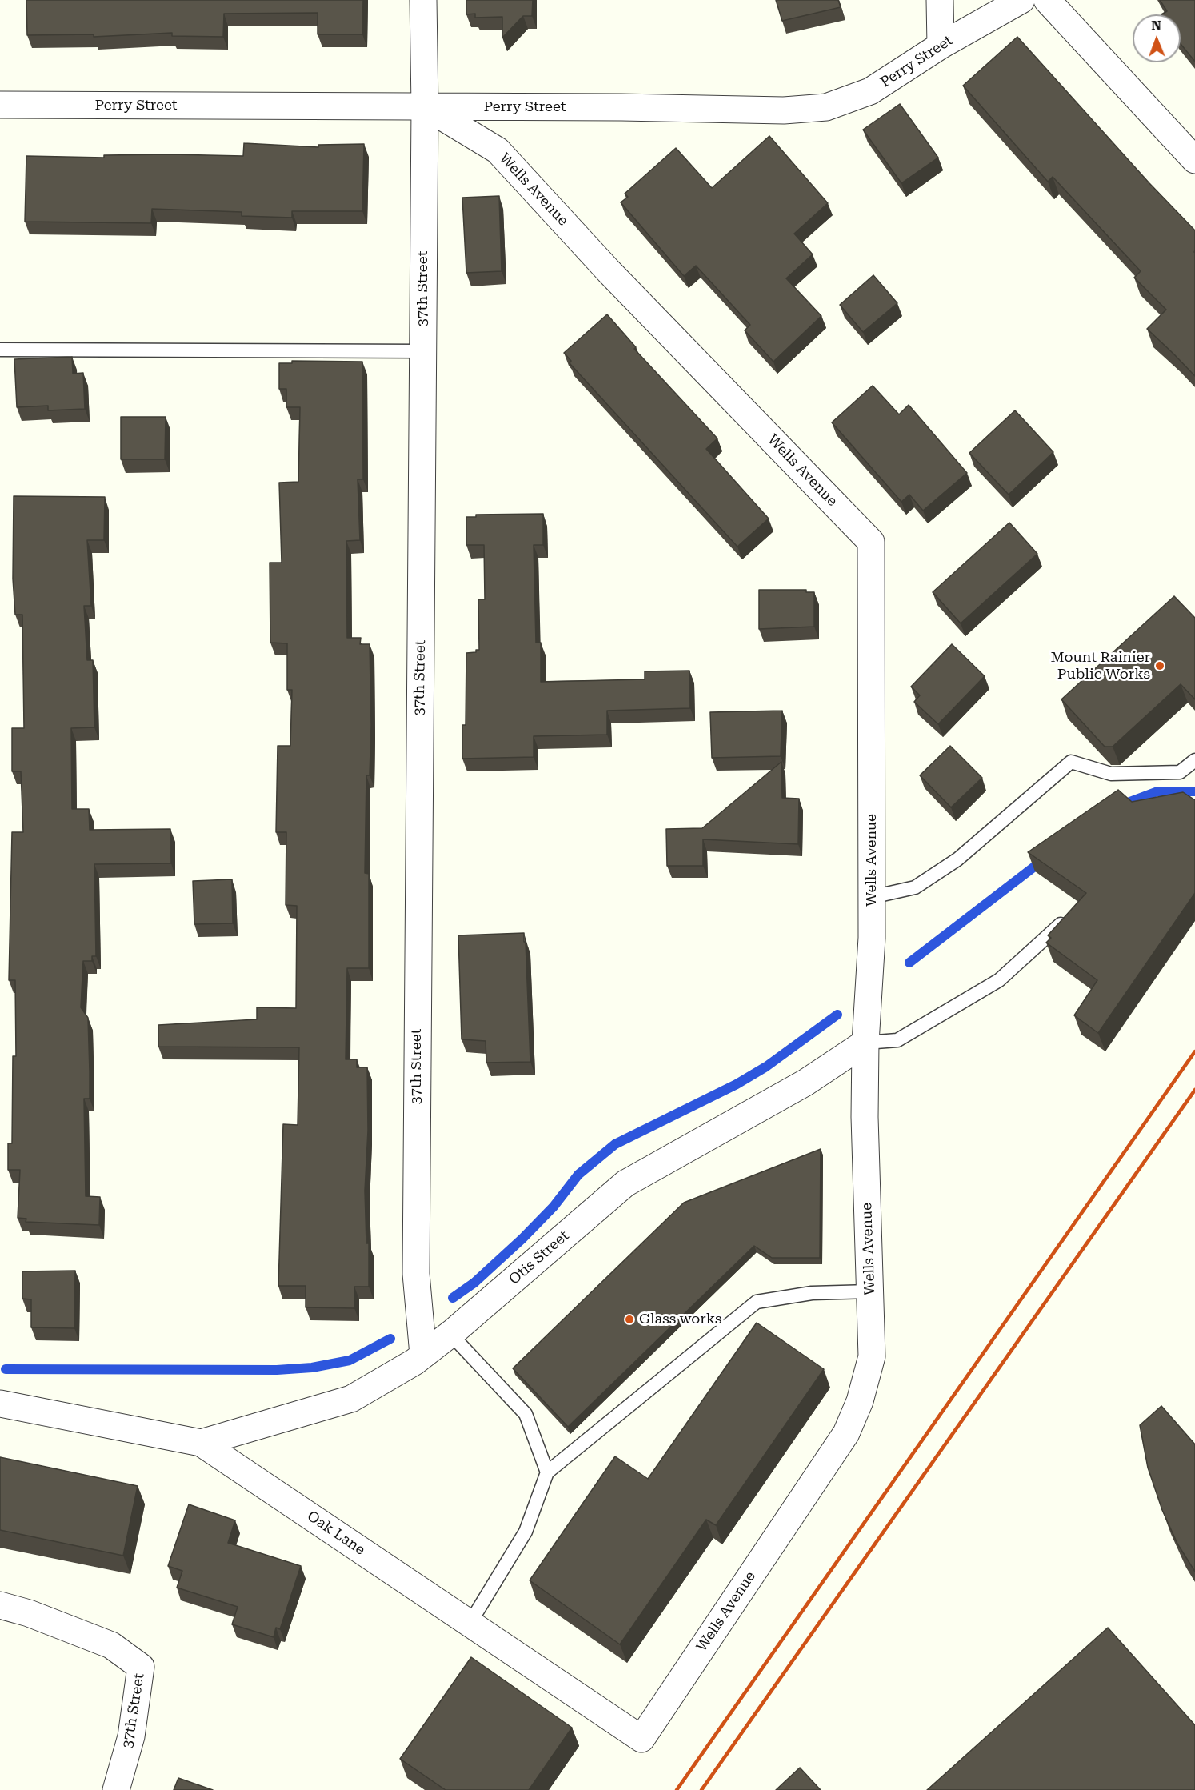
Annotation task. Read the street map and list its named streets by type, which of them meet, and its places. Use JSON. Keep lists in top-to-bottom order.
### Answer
{
  "streets": {
    "street": [
      "Perry Street",
      "Wells Avenue",
      "37th Street",
      "Otis Street",
      "Oak Lane"
    ]
  },
  "crossings": [
    ["Perry Street", "Wells Avenue"],
    ["Perry Street", "37th Street"],
    ["Wells Avenue", "37th Street"],
    ["Wells Avenue", "Otis Street"],
    ["Wells Avenue", "Oak Lane"],
    ["37th Street", "Otis Street"],
    ["Otis Street", "Oak Lane"]
  ],
  "places": ["Mount Rainier Public Works", "Glass works"],
  "north": "top"
}
